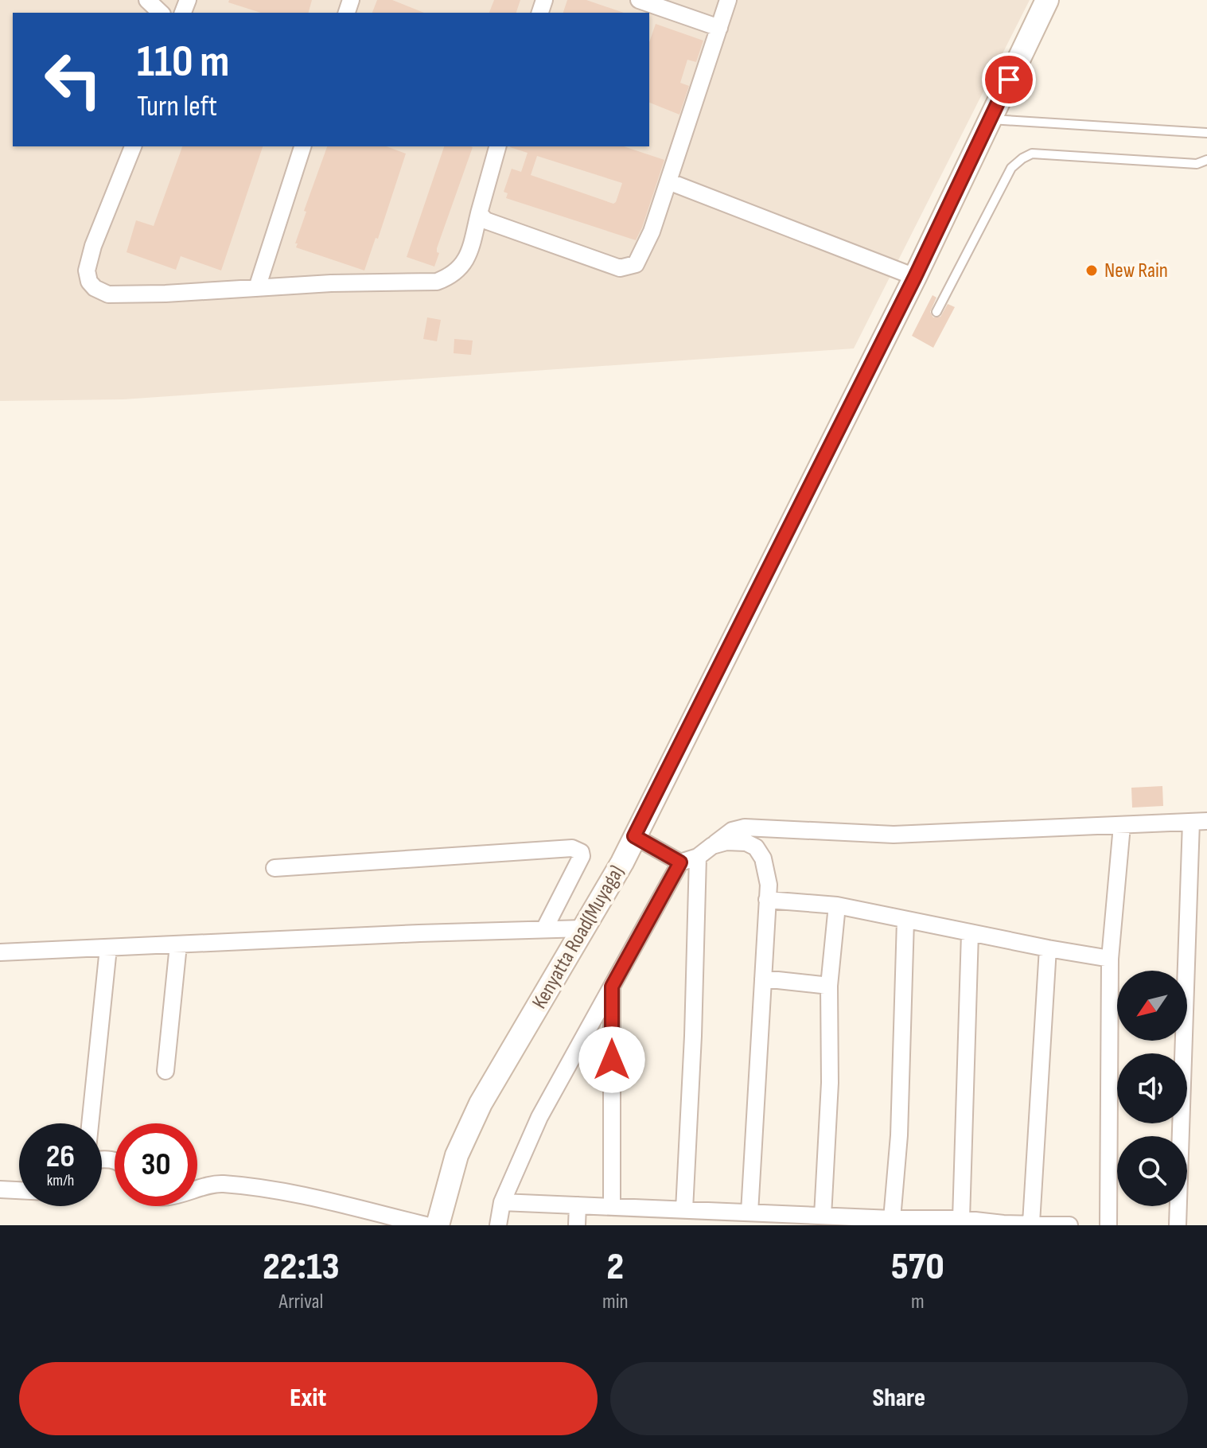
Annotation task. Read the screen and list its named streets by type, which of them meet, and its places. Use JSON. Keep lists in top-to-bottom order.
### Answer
{
  "streets": {
    "main road": ["Kenyatta Road(Muyaga)"]
  },
  "places": ["New Rain"],
  "north": "bottom left",
  "page": {
    "turn": ["110 m", "Turn left"],
    "speed": "26 km/h",
    "limit": "30",
    "eta": [
      "22:13",
      "Arrival",
      "2",
      "min",
      "570",
      "m"
    ],
    "buttons": ["Exit", "Share"]
  }
}
